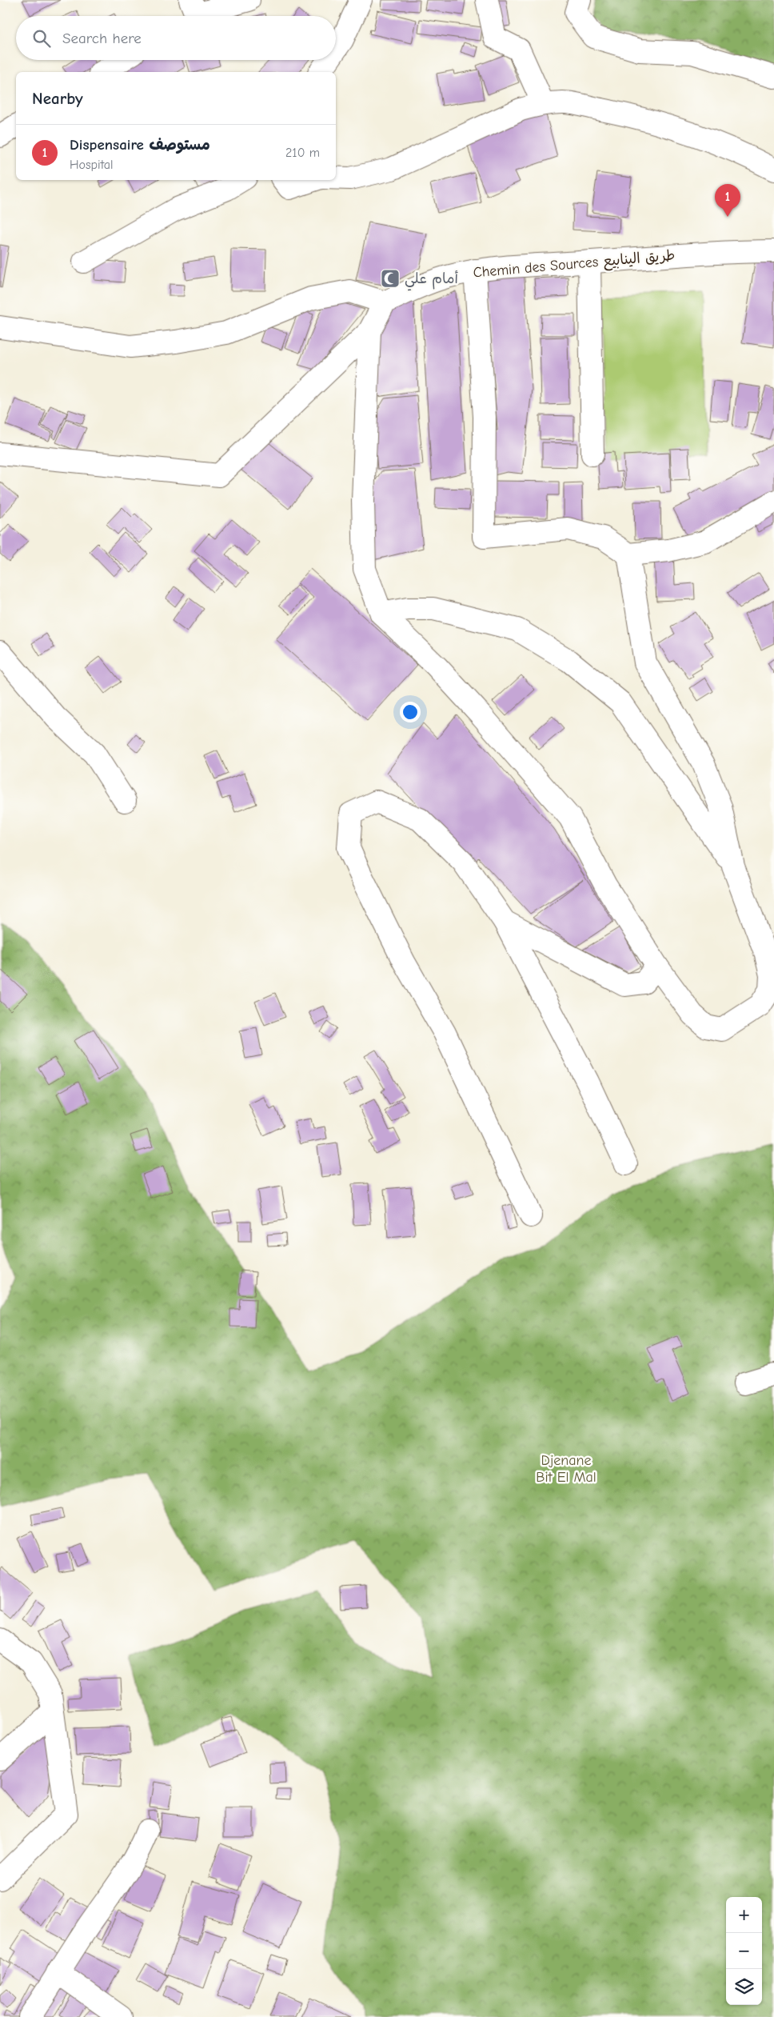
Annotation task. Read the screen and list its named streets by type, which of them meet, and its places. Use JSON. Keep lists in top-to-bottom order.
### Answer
{
  "streets": {
    "street": ["Chemin des Sources طريق الينابيع"]
  },
  "parks": ["Djenane Bit El Mal"],
  "places": {
    "mosque": ["أمام علي"]
  },
  "page": {
    "search": "Search here",
    "heading": "Nearby",
    "list": [
      {
        "mark": "1",
        "name": "Dispensaire مستوصف",
        "note": "Hospital",
        "value": "210 m"
      }
    ],
    "pins": "1",
    "map_buttons": ["+", "−"]
  }
}
